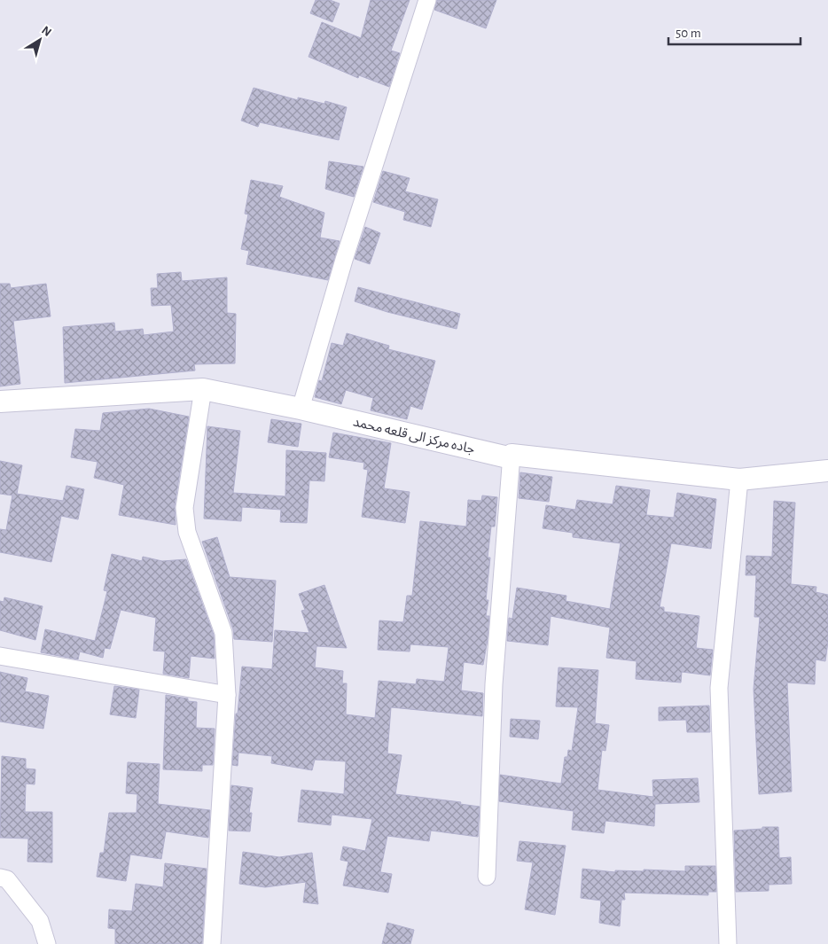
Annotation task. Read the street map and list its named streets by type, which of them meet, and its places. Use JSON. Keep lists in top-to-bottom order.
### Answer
{
  "streets": {
    "street": ["جاده مرکز الی قلعه محمد"]
  },
  "scale_bar": "50 m",
  "north": "top right"
}
